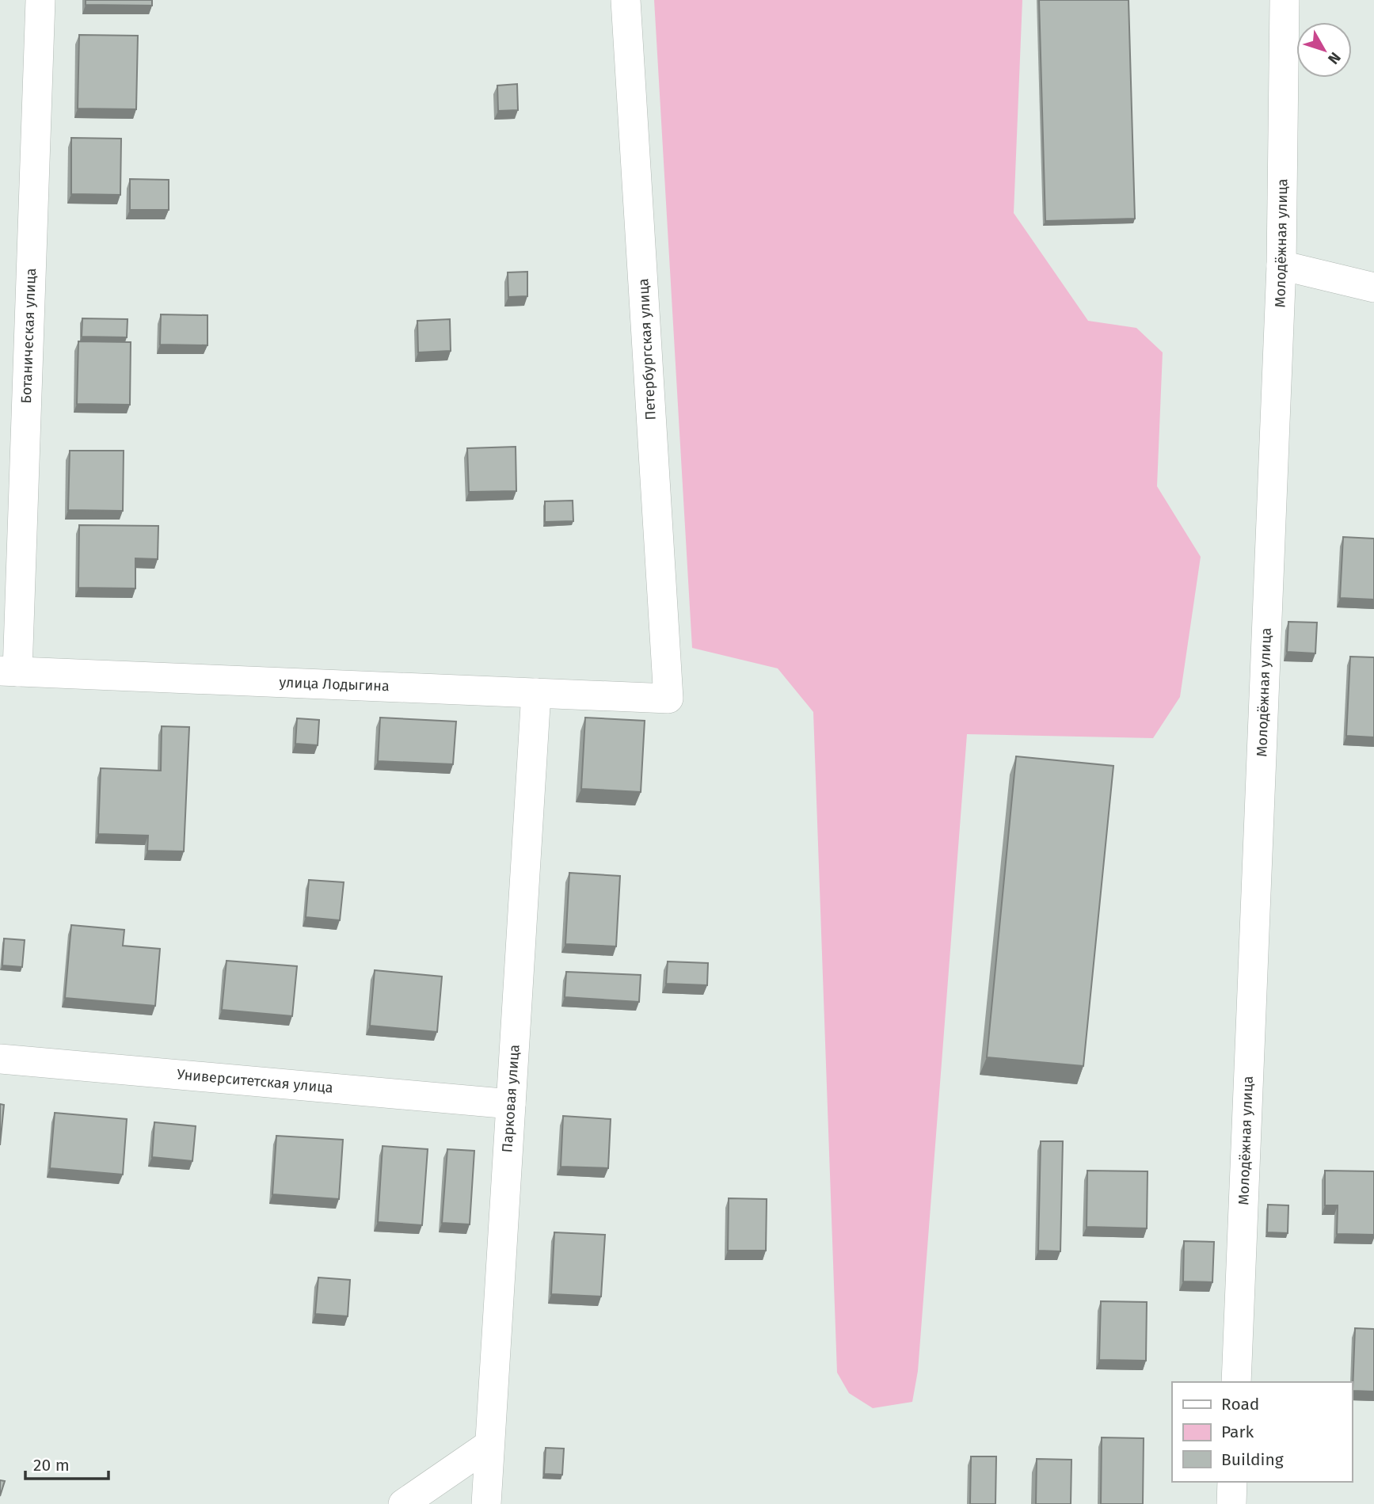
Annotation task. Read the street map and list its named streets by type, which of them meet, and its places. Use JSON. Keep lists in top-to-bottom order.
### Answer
{
  "streets": {
    "street": [
      "Молодёжная улица",
      "Ботаническая улица",
      "Петербургская улица",
      "улица Лодыгина",
      "Университетская улица",
      "Парковая улица"
    ]
  },
  "crossings": [
    ["Ботаническая улица", "улица Лодыгина"],
    ["Петербургская улица", "улица Лодыгина"],
    ["улица Лодыгина", "Парковая улица"],
    ["Университетская улица", "Парковая улица"]
  ],
  "legend": ["Road", "Park", "Building"],
  "scale_bar": "20 m",
  "north": "bottom right"
}
